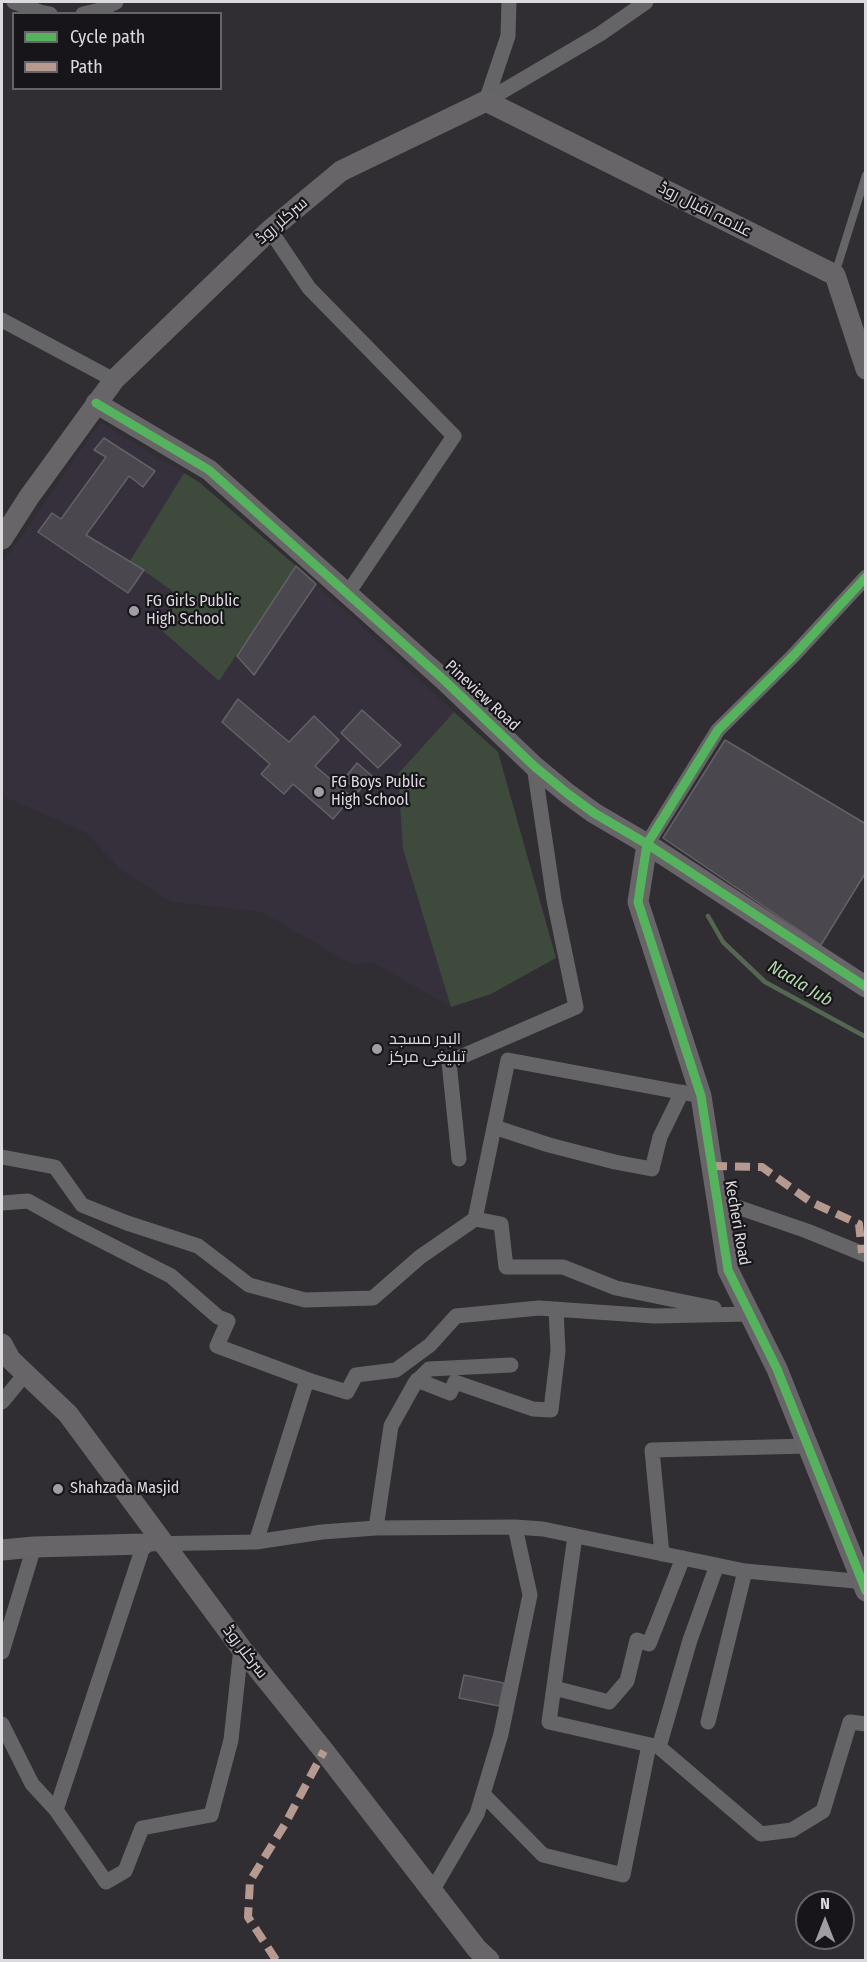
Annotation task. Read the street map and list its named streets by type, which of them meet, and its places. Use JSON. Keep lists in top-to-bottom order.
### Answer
{
  "streets": {
    "main road": [
      "علامہ اقبال روڈ",
      "سرکلر روڈ",
      "Pineview Road",
      "Kecheri Road"
    ]
  },
  "crossings": [
    ["علامہ اقبال روڈ", "سرکلر روڈ"],
    ["سرکلر روڈ", "Pineview Road"],
    ["Pineview Road", "Kecheri Road"]
  ],
  "water": ["Naala Jub"],
  "places": [
    "FG Girls Public High School",
    "FG Boys Public High School",
    "البدر مسجد تبلیغی مرکز",
    "Shahzada Masjid"
  ],
  "legend": ["Cycle path", "Path"],
  "north": "top"
}
